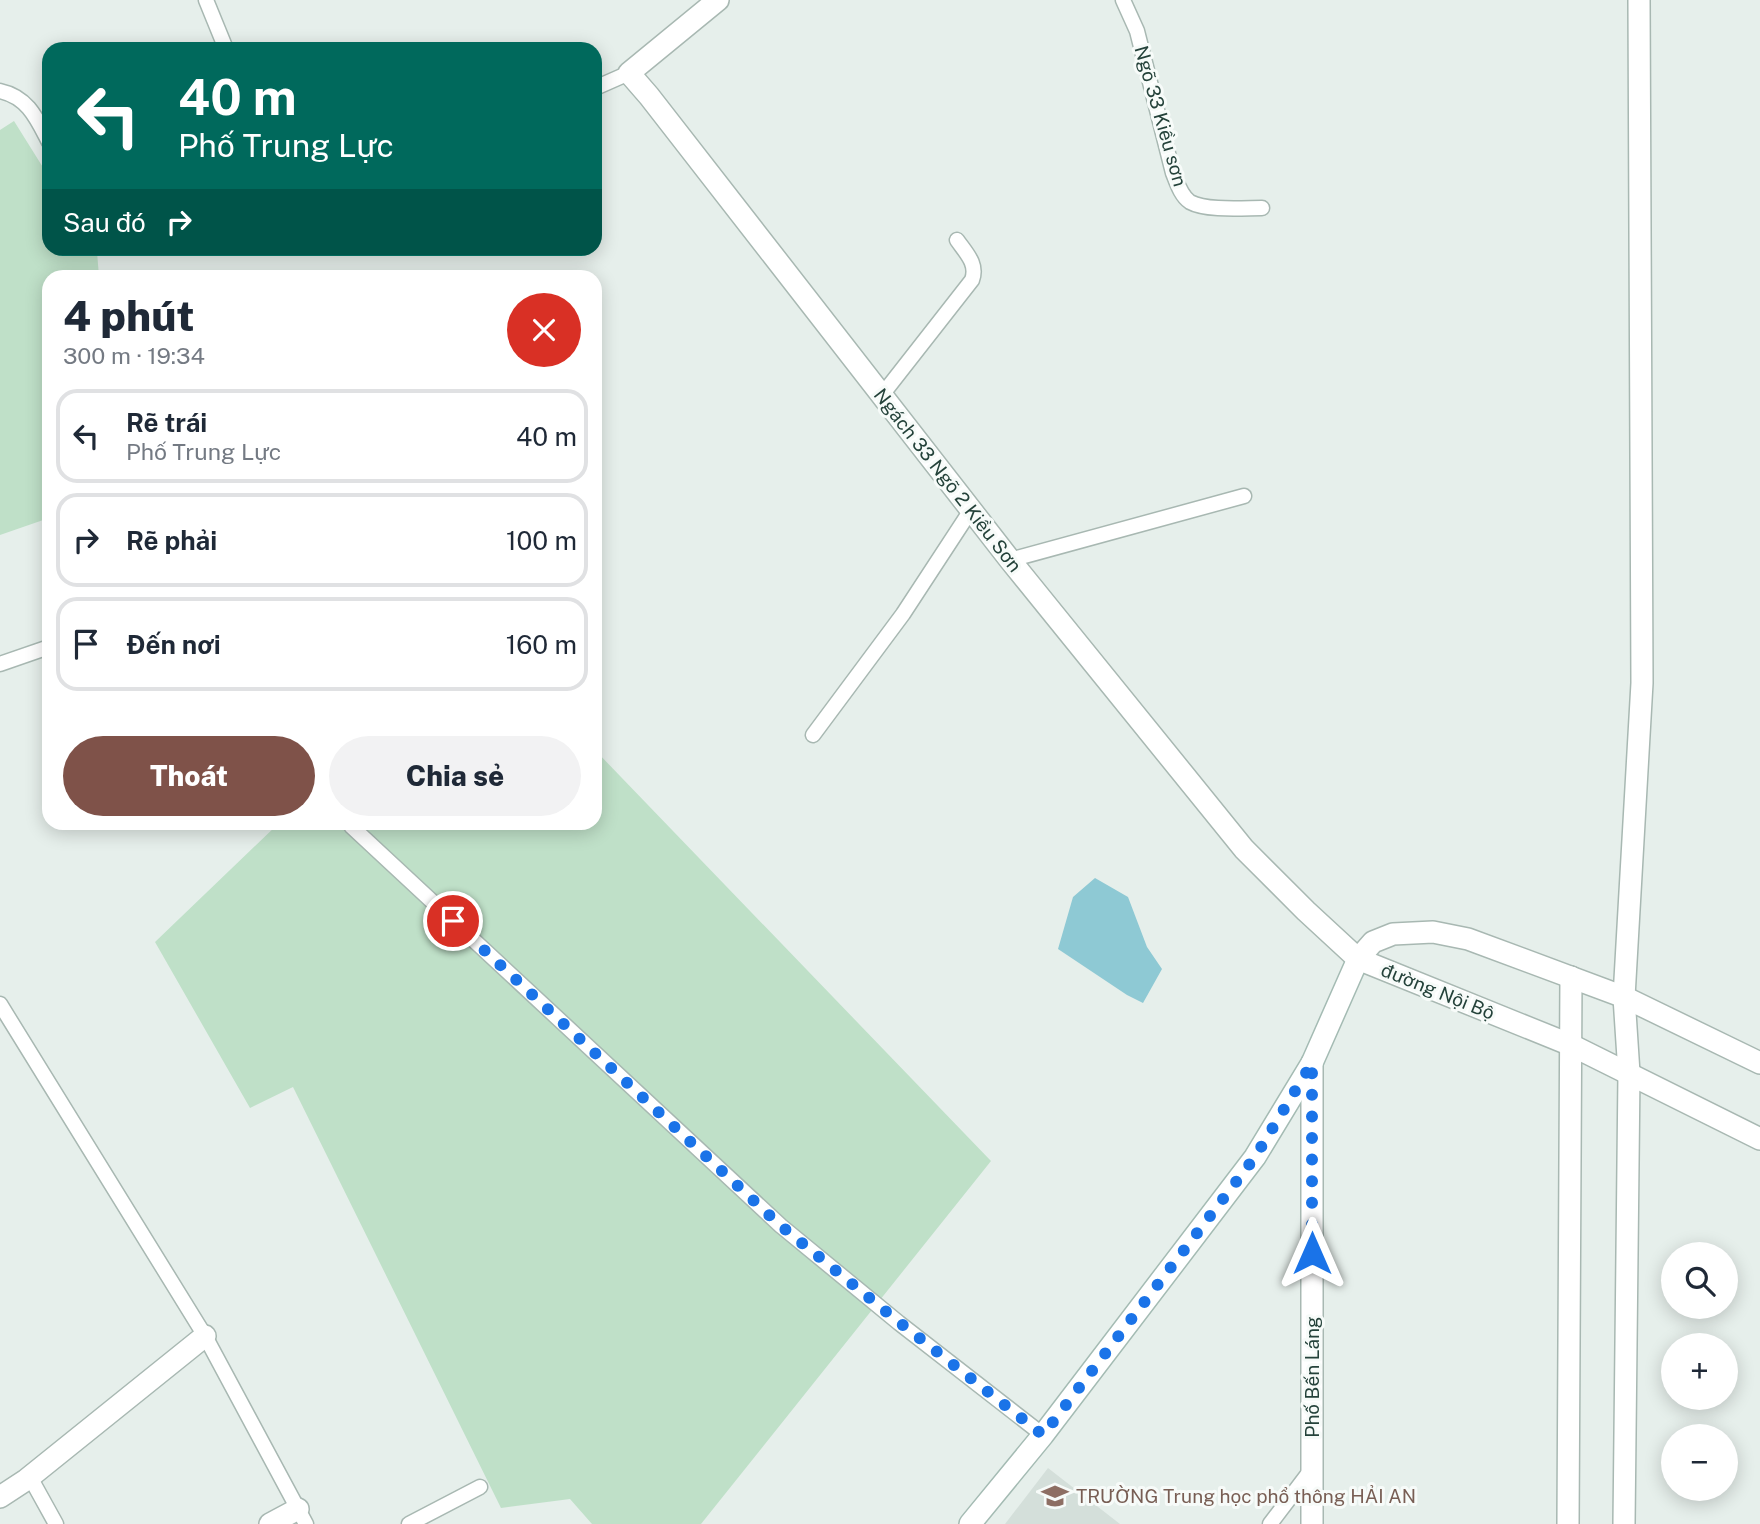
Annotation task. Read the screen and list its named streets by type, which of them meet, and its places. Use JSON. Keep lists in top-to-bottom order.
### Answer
{
  "streets": {
    "street": ["Ngách 33 Ngõ 2 Kiều Sơn", "đường Nội Bộ", "Phố Bến Láng"],
    "lane": ["Ngõ 33 Kiều sơn"]
  },
  "crossings": [
    ["Ngách 33 Ngõ 2 Kiều Sơn", "đường Nội Bộ"]
  ],
  "places": {
    "school or university": ["TRƯỜNG Trung học phổ thông HẢI AN"]
  },
  "page": {
    "turn": ["40 m", "Phố Trung Lực"],
    "then": "Sau đó",
    "heading": ["4 phút", "300 m · 19:34"],
    "list": [
      {
        "name": "Rẽ trái",
        "note": "Phố Trung Lực",
        "value": "40 m"
      },
      {
        "name": "Rẽ phải",
        "value": "100 m"
      },
      {
        "name": "Đến nơi",
        "value": "160 m"
      }
    ],
    "buttons": ["Thoát", "Chia sẻ"],
    "map_buttons": ["+", "−"]
  }
}
